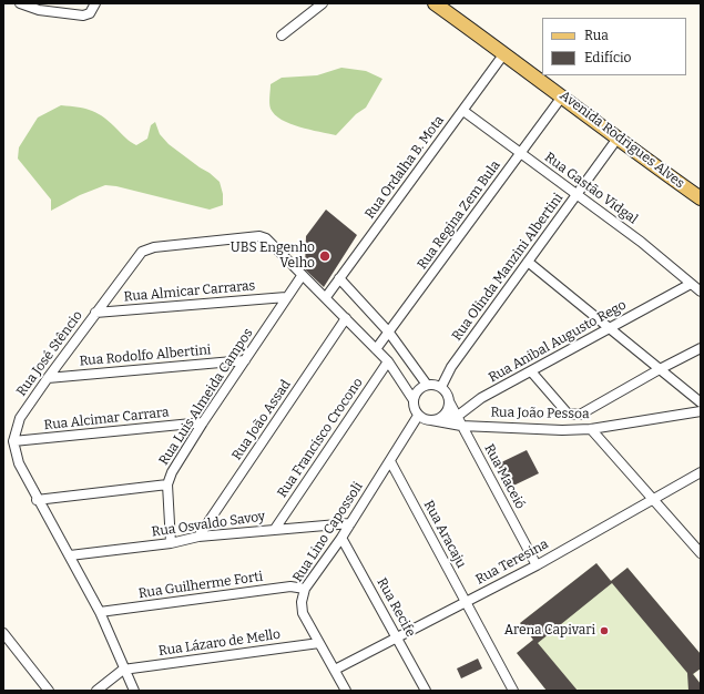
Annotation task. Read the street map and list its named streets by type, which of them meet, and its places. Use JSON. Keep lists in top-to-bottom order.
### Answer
{
  "streets": {
    "main road": ["Avenida Rodrigues Alves"],
    "street": [
      "Rua Ordalha B. Mota",
      "Rua Gastão Vidgal",
      "Rua Regina Zem Bula",
      "Rua Olinda Manzini Albertini",
      "Rua Almicar Carraras",
      "Rua Anibal Augusto Rego",
      "Rua José Stêncio",
      "Rua Rodolfo Albertini",
      "Rua Luis Almeida Campos",
      "Rua João Pessoa",
      "Rua Alcimar Carrara",
      "Rua João Assad",
      "Rua Francisco Crocono",
      "Rua Maceió",
      "Rua Osvaldo Savoy",
      "Rua Lino Capossoli",
      "Rua Aracaju",
      "Rua Teresina",
      "Rua Guilherme Forti",
      "Rua Recife",
      "Rua Lázaro de Mello"
    ]
  },
  "crossings": [
    ["Avenida Rodrigues Alves", "Rua Ordalha B. Mota"],
    ["Avenida Rodrigues Alves", "Rua Regina Zem Bula"],
    ["Avenida Rodrigues Alves", "Rua Olinda Manzini Albertini"],
    ["Rua Ordalha B. Mota", "Rua Gastão Vidgal"],
    ["Rua Ordalha B. Mota", "Rua José Stêncio"],
    ["Rua Gastão Vidgal", "Rua Regina Zem Bula"],
    ["Rua Gastão Vidgal", "Rua Olinda Manzini Albertini"],
    ["Rua Gastão Vidgal", "Rua Anibal Augusto Rego"],
    ["Rua Regina Zem Bula", "Rua José Stêncio"],
    ["Rua Olinda Manzini Albertini", "Rua Anibal Augusto Rego"],
    ["Rua Olinda Manzini Albertini", "Rua José Stêncio"],
    ["Rua Olinda Manzini Albertini", "Rua João Pessoa"],
    ["Rua Olinda Manzini Albertini", "Rua Maceió"],
    ["Rua Olinda Manzini Albertini", "Rua Lino Capossoli"],
    ["Rua Almicar Carraras", "Rua José Stêncio"],
    ["Rua Almicar Carraras", "Rua Luis Almeida Campos"],
    ["Rua Anibal Augusto Rego", "Rua José Stêncio"],
    ["Rua Anibal Augusto Rego", "Rua João Pessoa"],
    ["Rua Anibal Augusto Rego", "Rua Maceió"],
    ["Rua Anibal Augusto Rego", "Rua Lino Capossoli"],
    ["Rua José Stêncio", "Rua Rodolfo Albertini"],
    ["Rua José Stêncio", "Rua Luis Almeida Campos"],
    ["Rua José Stêncio", "Rua João Pessoa"],
    ["Rua José Stêncio", "Rua Alcimar Carrara"],
    ["Rua José Stêncio", "Rua João Assad"],
    ["Rua José Stêncio", "Rua Francisco Crocono"],
    ["Rua José Stêncio", "Rua Maceió"],
    ["Rua José Stêncio", "Rua Osvaldo Savoy"],
    ["Rua José Stêncio", "Rua Lino Capossoli"],
    ["Rua José Stêncio", "Rua Guilherme Forti"],
    ["Rua José Stêncio", "Rua Lázaro de Mello"],
    ["Rua Rodolfo Albertini", "Rua Luis Almeida Campos"],
    ["Rua Luis Almeida Campos", "Rua Alcimar Carrara"],
    ["Rua Luis Almeida Campos", "Rua Osvaldo Savoy"],
    ["Rua João Pessoa", "Rua Maceió"],
    ["Rua João Pessoa", "Rua Lino Capossoli"],
    ["Rua João Assad", "Rua Osvaldo Savoy"],
    ["Rua Francisco Crocono", "Rua Osvaldo Savoy"],
    ["Rua Maceió", "Rua Lino Capossoli"],
    ["Rua Maceió", "Rua Teresina"],
    ["Rua Osvaldo Savoy", "Rua Lino Capossoli"],
    ["Rua Lino Capossoli", "Rua Aracaju"],
    ["Rua Lino Capossoli", "Rua Teresina"],
    ["Rua Lino Capossoli", "Rua Guilherme Forti"],
    ["Rua Lino Capossoli", "Rua Recife"],
    ["Rua Lino Capossoli", "Rua Lázaro de Mello"],
    ["Rua Aracaju", "Rua Teresina"],
    ["Rua Teresina", "Rua Recife"]
  ],
  "places": ["UBS Engenho Velho", "Arena Capivari"],
  "legend": ["Rua", "Edifício"]
}
